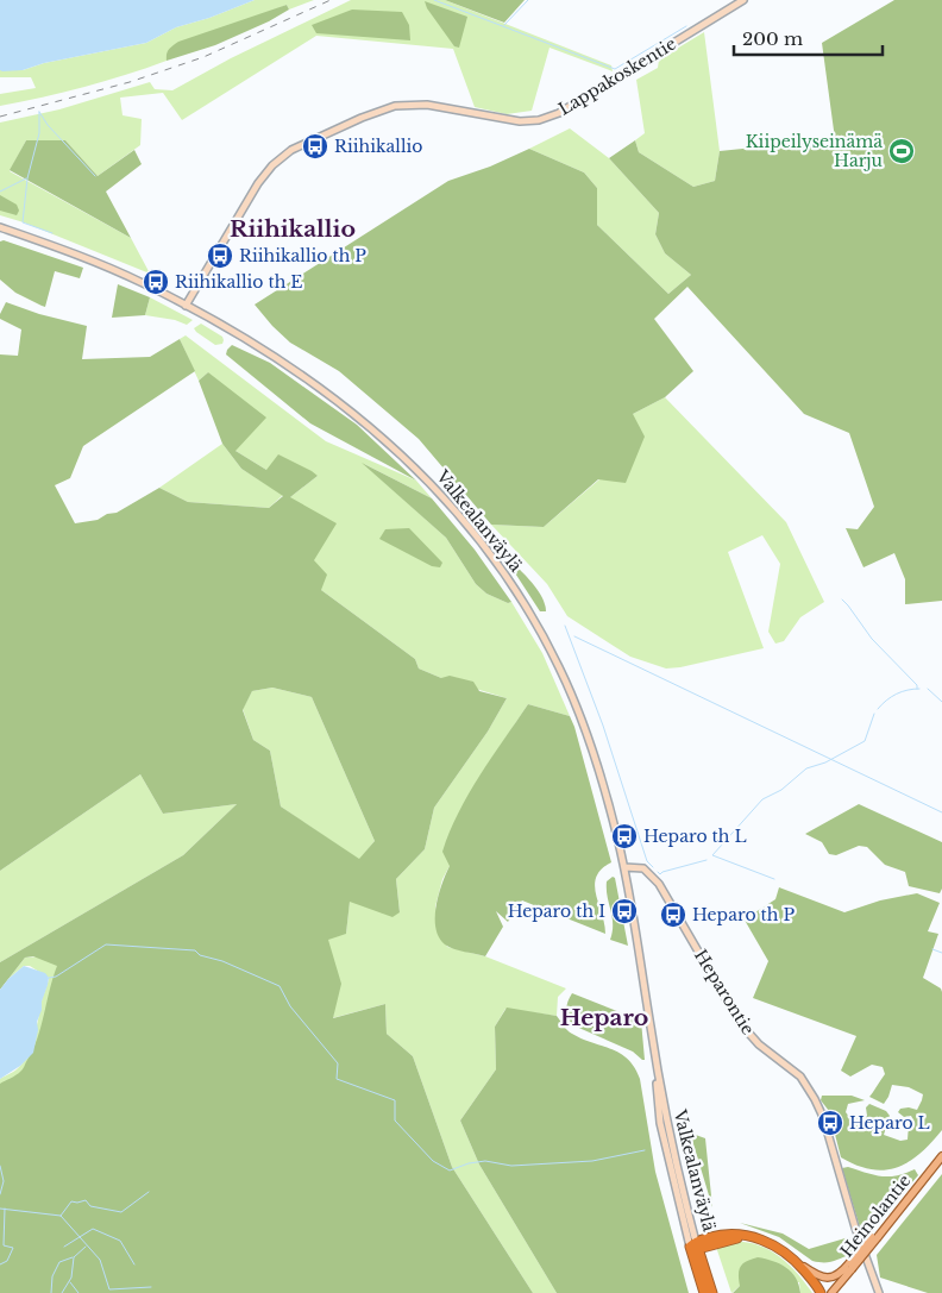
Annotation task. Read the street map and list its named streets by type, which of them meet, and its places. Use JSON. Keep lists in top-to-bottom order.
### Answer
{
  "streets": {
    "highway": ["Valkealanväylä"],
    "main road": ["Lappakoskentie", "Heparontie", "Heinolantie"]
  },
  "crossings": [
    ["Lappakoskentie", "Valkealanväylä"],
    ["Valkealanväylä", "Heparontie"]
  ],
  "districts": ["Riihikallio", "Heparo"],
  "places": {
    "bus stop": [
      "Riihikallio",
      "Riihikallio th P",
      "Riihikallio th E",
      "Heparo th L",
      "Heparo th I",
      "Heparo th P",
      "Heparo L"
    ],
    "sports": ["Kiipeilyseinämä Harju"]
  },
  "scale_bar": "200 m"
}
